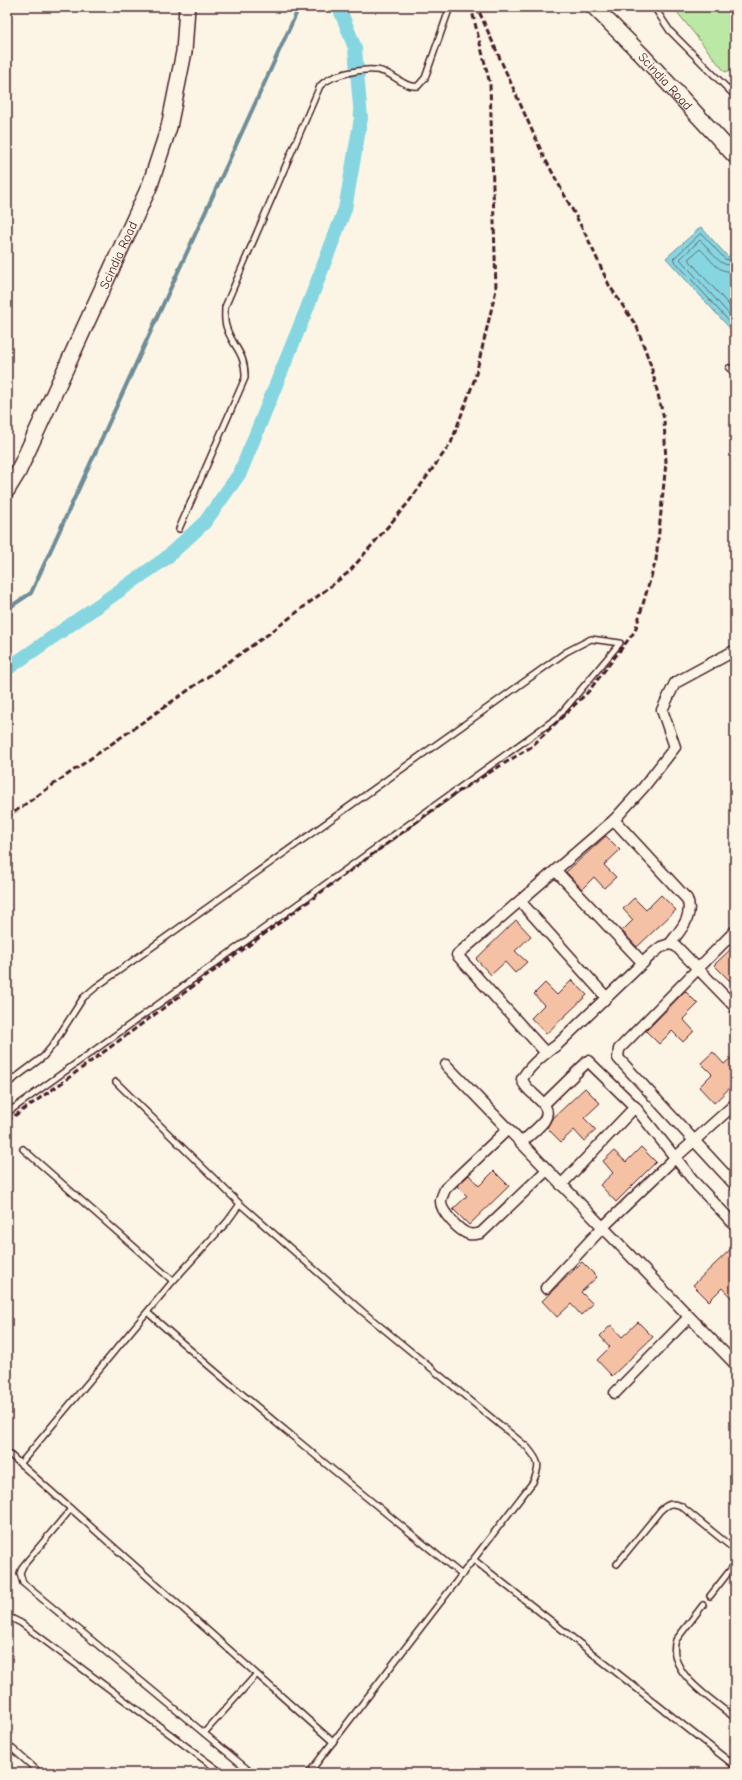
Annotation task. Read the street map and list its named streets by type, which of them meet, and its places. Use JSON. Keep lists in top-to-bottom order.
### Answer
{
  "streets": {
    "main road": ["Scindia Road"]
  }
}
